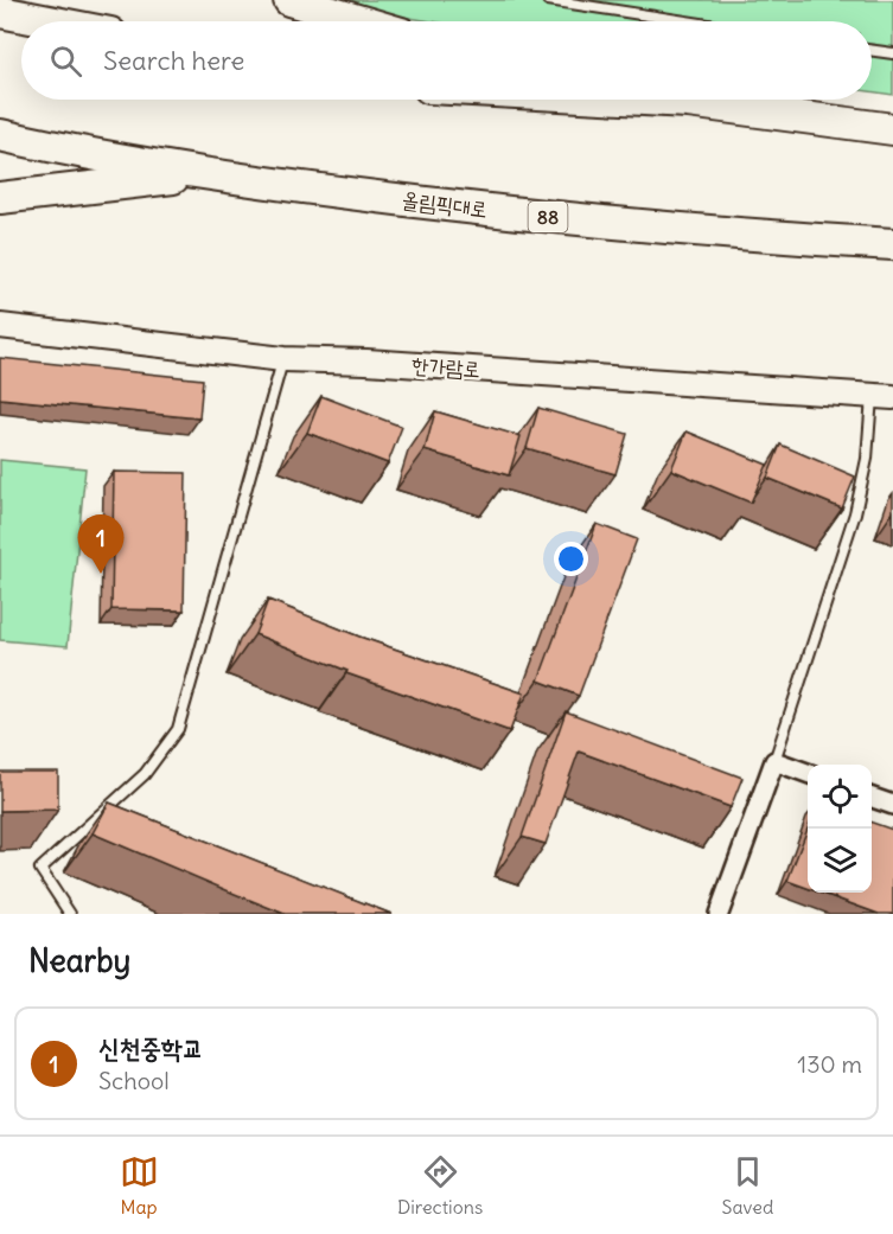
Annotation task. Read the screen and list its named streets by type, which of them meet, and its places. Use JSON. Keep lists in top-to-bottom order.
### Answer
{
  "streets": {
    "highway": ["올림픽대로", "88"],
    "street": ["한가람로"]
  },
  "page": {
    "search": "Search here",
    "pins": "1",
    "heading": "Nearby",
    "list": [
      {
        "mark": "1",
        "name": "신천중학교",
        "note": "School",
        "value": "130 m"
      }
    ],
    "nav": ["Map", "Directions", "Saved"]
  }
}
